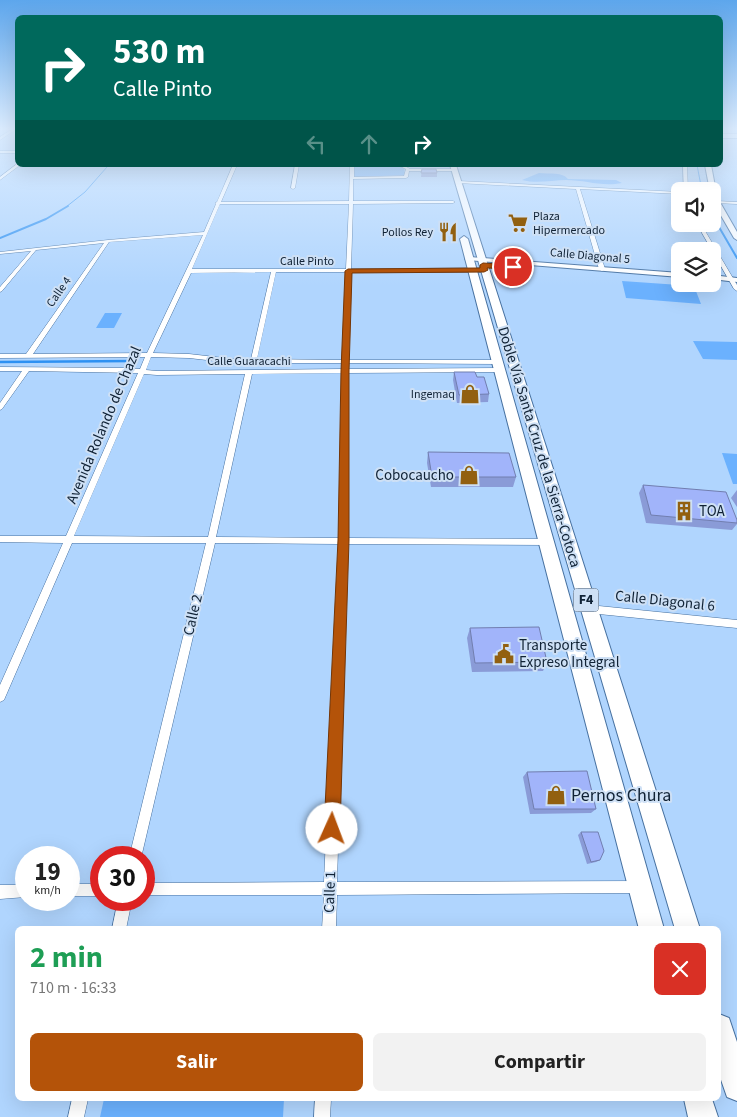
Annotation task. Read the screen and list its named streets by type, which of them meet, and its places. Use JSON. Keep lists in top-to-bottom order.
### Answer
{
  "streets": {
    "highway": ["Doble Vía Santa Cruz de la Sierra-Cotoca", "F4"],
    "street": [
      "Calle Diagonal 5",
      "Calle Pinto",
      "Calle 4",
      "Calle Guaracachi",
      "Avenida Rolando de Chazal",
      "Calle Diagonal 6",
      "Calle 2",
      "Calle 1"
    ]
  },
  "crossings": [
    ["Calle Diagonal 5", "Calle Pinto"],
    ["Calle Diagonal 5", "Doble Vía Santa Cruz de la Sierra-Cotoca"],
    ["Calle Pinto", "Avenida Rolando de Chazal"],
    ["Calle Pinto", "Doble Vía Santa Cruz de la Sierra-Cotoca"],
    ["Calle Pinto", "Calle 1"],
    ["Calle 4", "Calle Guaracachi"],
    ["Calle Guaracachi", "Avenida Rolando de Chazal"],
    ["Calle Guaracachi", "Doble Vía Santa Cruz de la Sierra-Cotoca"],
    ["Calle Guaracachi", "Calle 2"],
    ["Calle Guaracachi", "Calle 1"],
    ["Doble Vía Santa Cruz de la Sierra-Cotoca", "Calle Diagonal 6"]
  ],
  "places": {
    "supermarket": ["Plaza Hipermercado"],
    "restaurant": ["Pollos Rey"],
    "shop": ["Ingemaq", "Cobocaucho", "Pernos Chura"],
    "building": ["TOA"],
    "public building": ["Transporte Expreso Integral"]
  },
  "page": {
    "turn": ["530 m", "Calle Pinto"],
    "speed": "19 km/h",
    "limit": "30",
    "heading": ["2 min", "710 m · 16:33"],
    "buttons": ["Salir", "Compartir"]
  }
}
